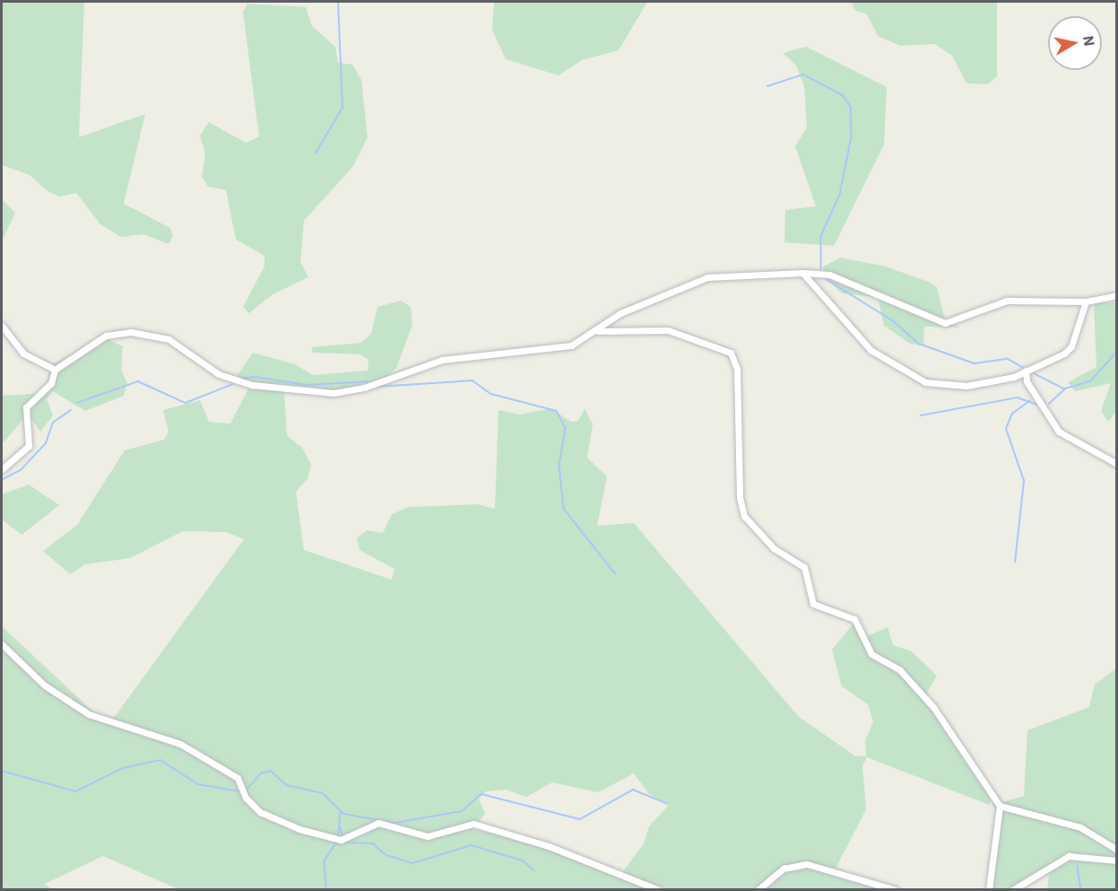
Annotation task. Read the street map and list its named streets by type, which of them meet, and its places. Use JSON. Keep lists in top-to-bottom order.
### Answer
{
  "north": "right"
}
